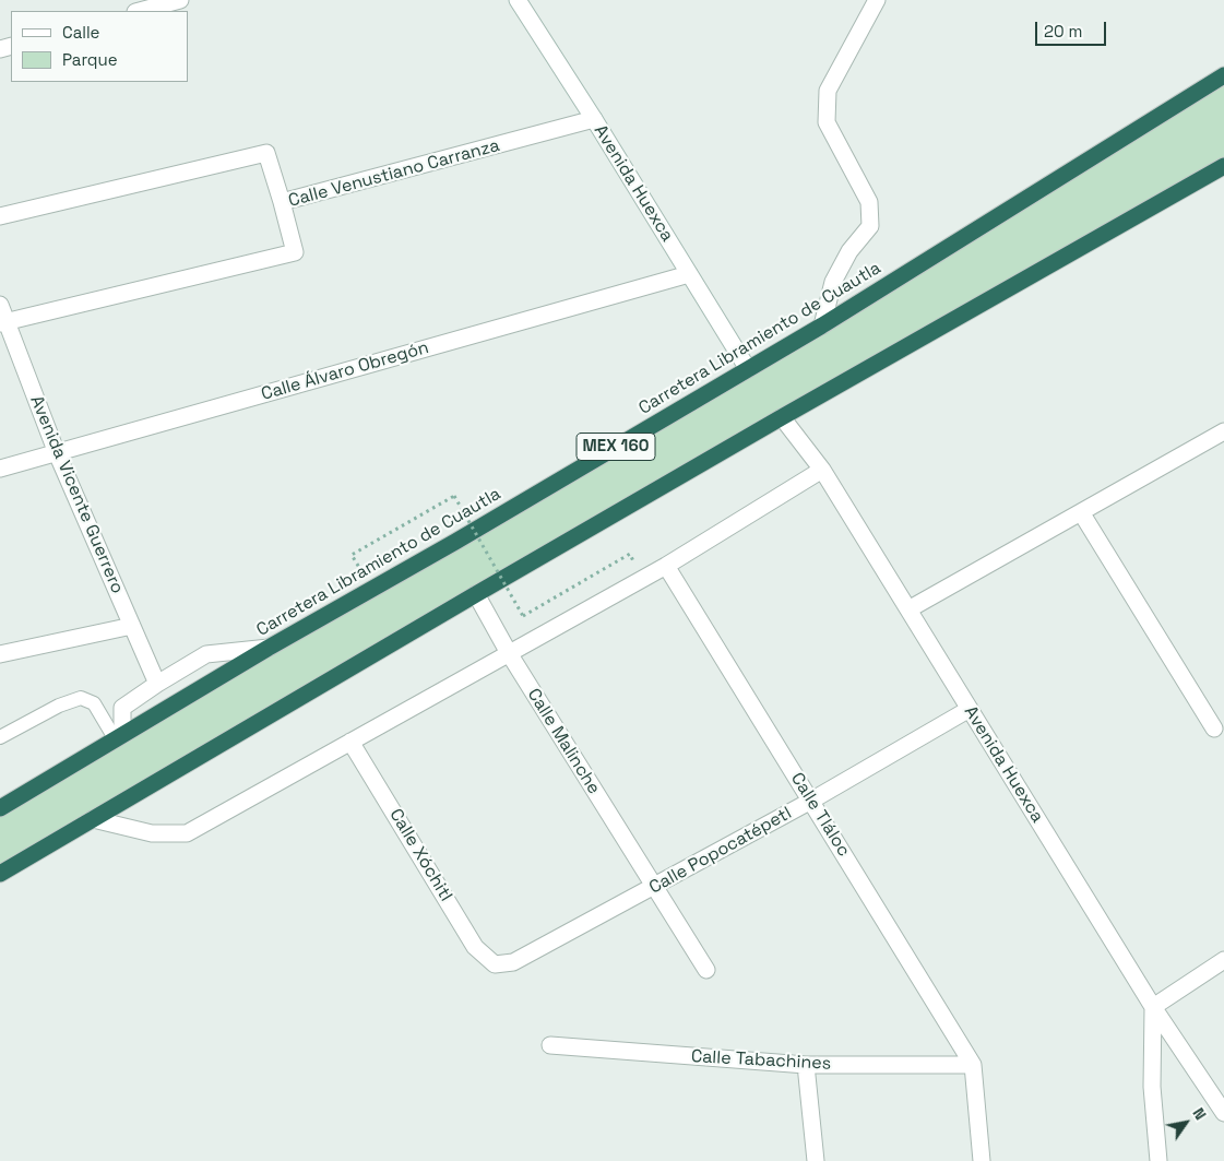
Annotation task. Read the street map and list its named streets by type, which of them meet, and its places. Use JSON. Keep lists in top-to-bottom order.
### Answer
{
  "streets": {
    "highway": ["Carretera Libramiento de Cuautla", "MEX 160"],
    "street": [
      "Calle Venustiano Carranza",
      "Avenida Huexca",
      "Calle Álvaro Obregón",
      "Avenida Vicente Guerrero",
      "Calle Malinche",
      "Calle Tláloc",
      "Calle Popocatépetl",
      "Calle Xóchitl",
      "Calle Tabachines"
    ]
  },
  "crossings": [
    ["Calle Venustiano Carranza", "Avenida Huexca"],
    ["Calle Venustiano Carranza", "Avenida Vicente Guerrero"],
    ["Avenida Huexca", "Carretera Libramiento de Cuautla"],
    ["Avenida Huexca", "Calle Álvaro Obregón"],
    ["Avenida Huexca", "MEX 160"],
    ["Avenida Huexca", "Calle Popocatépetl"],
    ["Calle Álvaro Obregón", "Avenida Vicente Guerrero"],
    ["MEX 160", "Calle Malinche"],
    ["Calle Malinche", "Calle Popocatépetl"],
    ["Calle Tláloc", "Calle Popocatépetl"],
    ["Calle Tláloc", "Calle Tabachines"],
    ["Calle Popocatépetl", "Calle Xóchitl"]
  ],
  "legend": ["Calle", "Parque"],
  "scale_bar": "20 m",
  "north": "top right"
}
